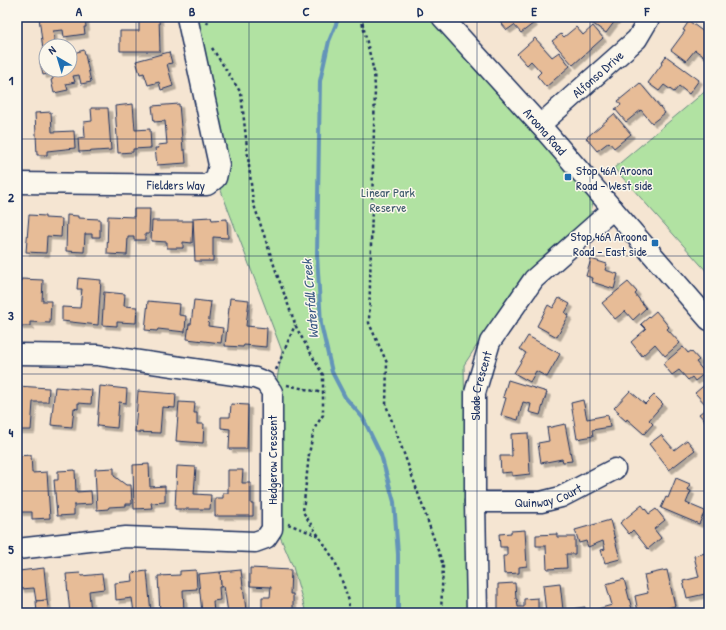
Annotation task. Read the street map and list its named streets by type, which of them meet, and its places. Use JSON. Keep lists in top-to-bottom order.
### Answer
{
  "streets": {
    "street": [
      "Alfonso Drive",
      "Aroona Road",
      "Fielders Way",
      "Slade Crescent",
      "Hedgerow Crescent",
      "Quinway Court"
    ]
  },
  "crossings": [
    ["Alfonso Drive", "Aroona Road"],
    ["Aroona Road", "Slade Crescent"],
    ["Slade Crescent", "Quinway Court"]
  ],
  "water": ["Waterfall Creek"],
  "parks": ["Linear Park Reserve"],
  "places": {
    "transit": ["Stop 46A Aroona Road - West side", "Stop 46A Aroona Road - East side"]
  },
  "north": "top left",
  "grid": {
    "columns": [
      "A",
      "B",
      "C",
      "D",
      "E",
      "F"
    ],
    "rows": [
      "1",
      "2",
      "3",
      "4",
      "5"
    ]
  }
}
